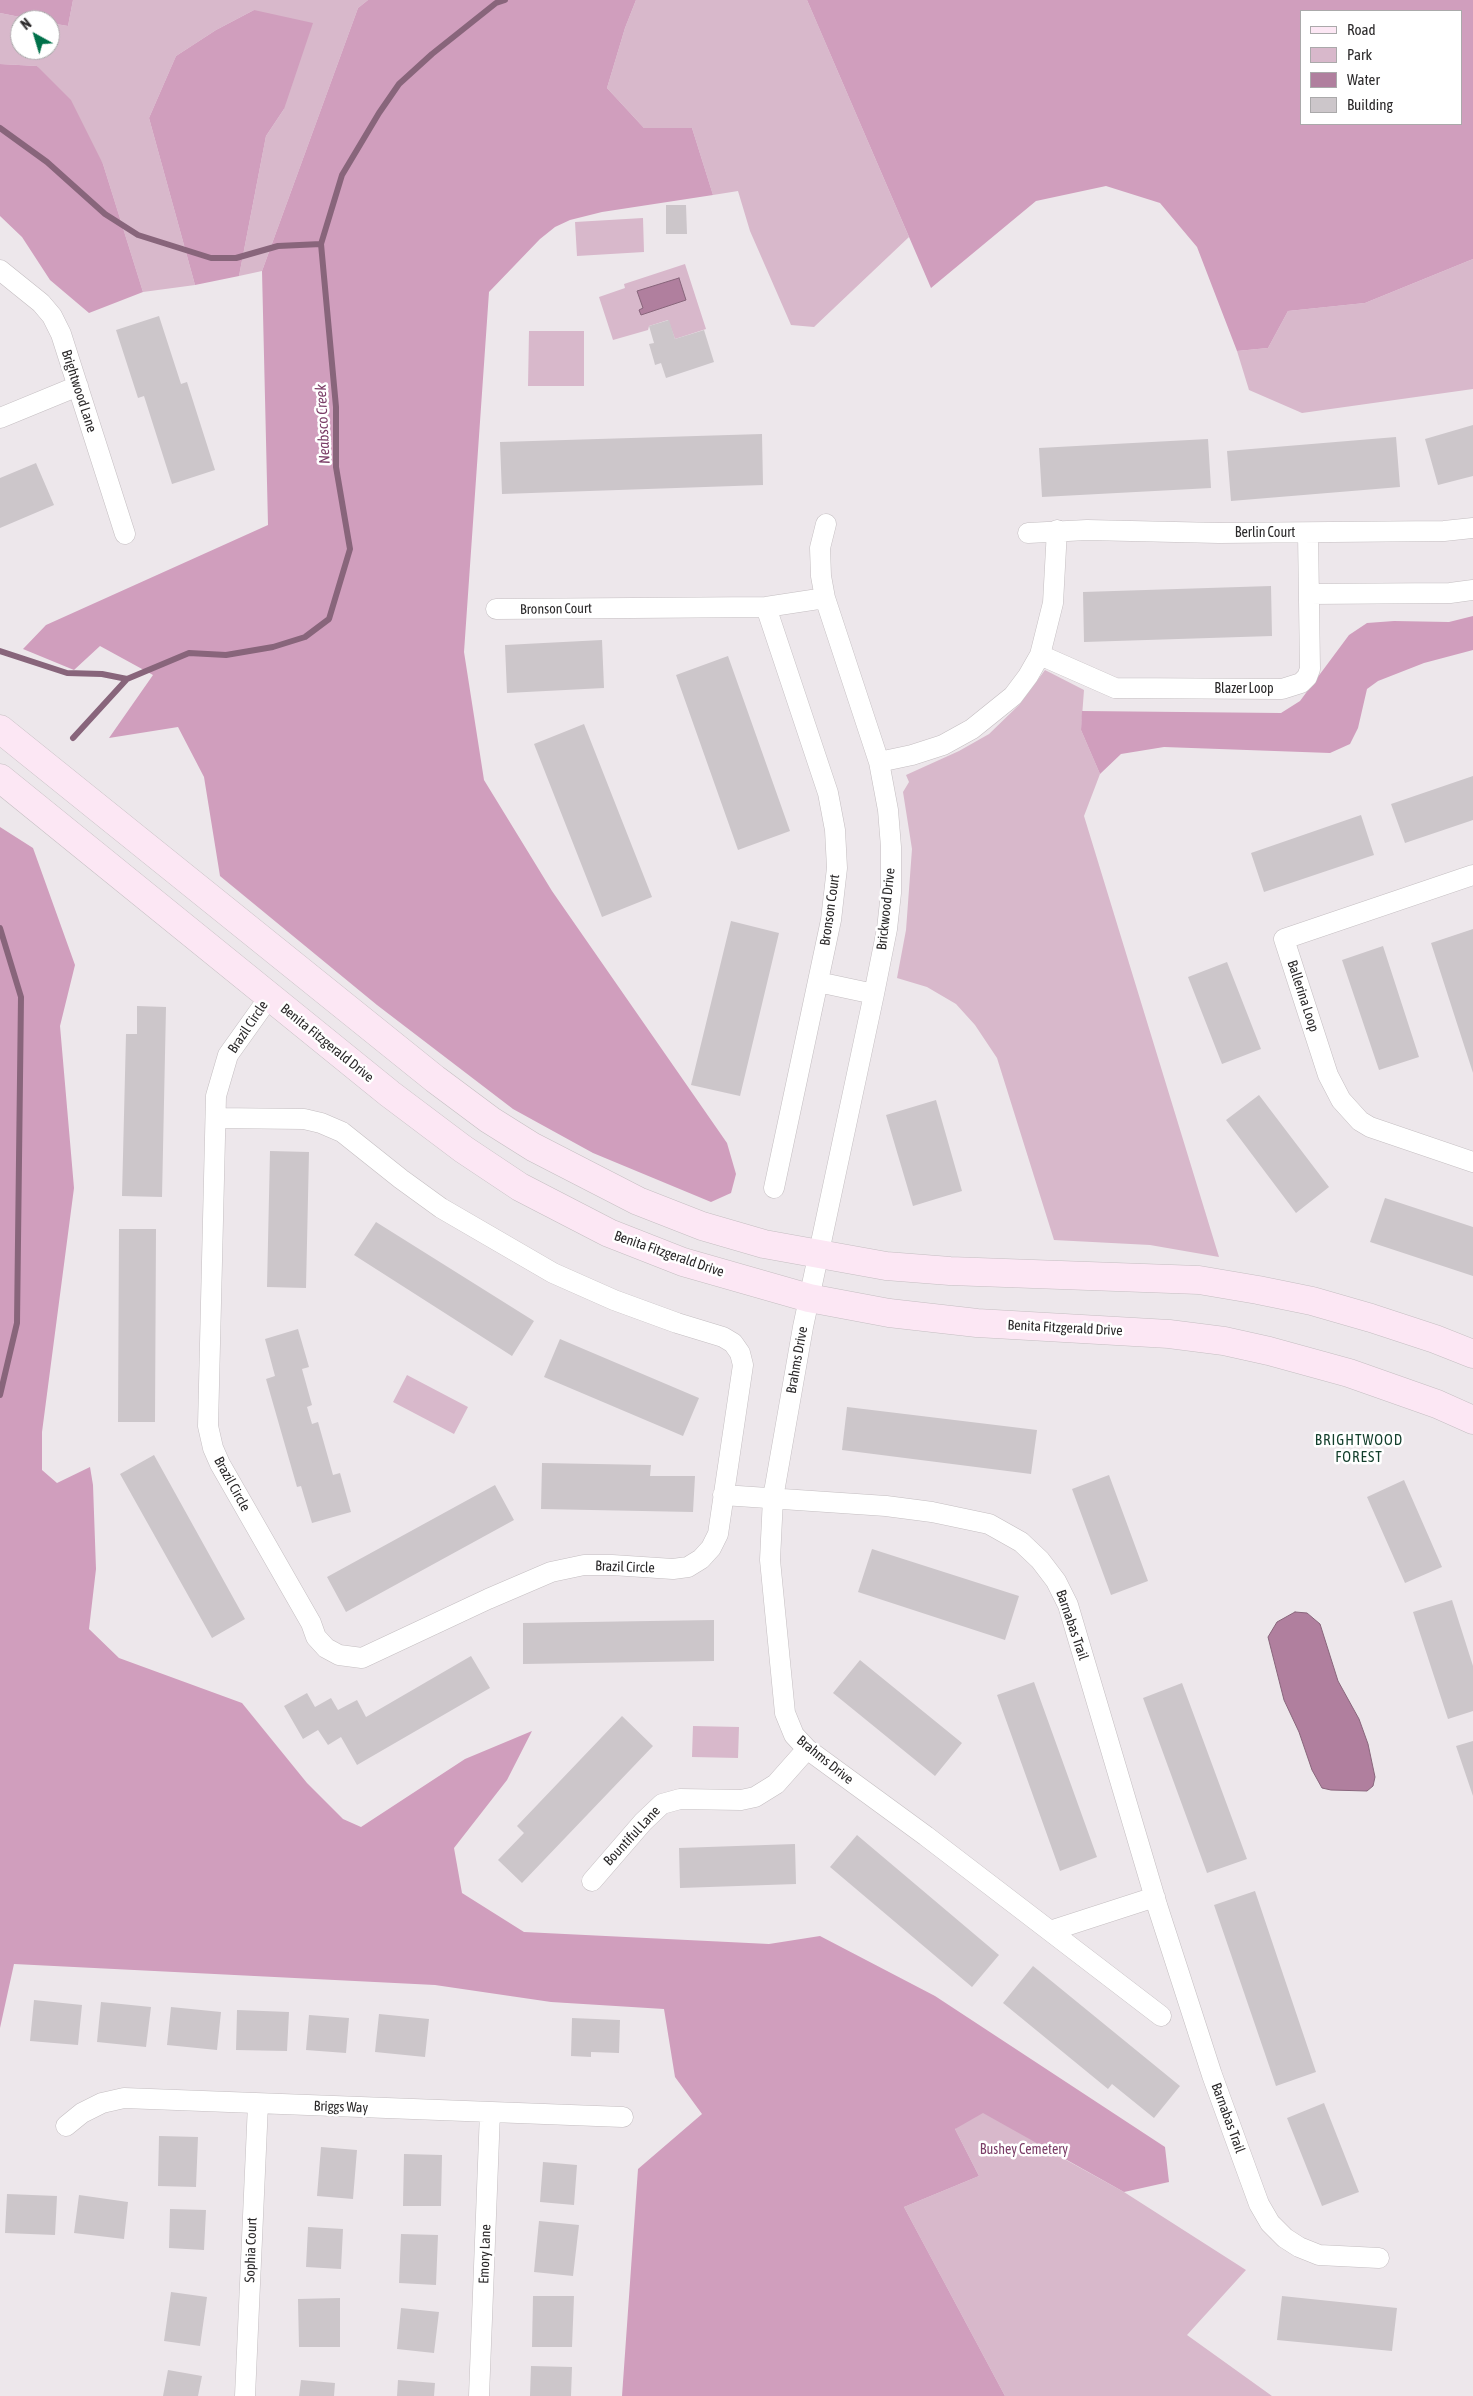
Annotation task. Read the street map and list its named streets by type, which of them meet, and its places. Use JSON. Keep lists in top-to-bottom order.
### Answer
{
  "streets": {
    "main road": ["Benita Fitzgerald Drive"],
    "street": [
      "Brightwood Lane",
      "Berlin Court",
      "Bronson Court",
      "Blazer Loop",
      "Brickwood Drive",
      "Ballerina Loop",
      "Brazil Circle",
      "Brahms Drive",
      "Barnabas Trail",
      "Bountiful Lane",
      "Briggs Way",
      "Sophia Court",
      "Emory Lane"
    ]
  },
  "crossings": [
    ["Berlin Court", "Blazer Loop"],
    ["Bronson Court", "Brickwood Drive"],
    ["Brickwood Drive", "Benita Fitzgerald Drive"],
    ["Brickwood Drive", "Brahms Drive"],
    ["Brazil Circle", "Benita Fitzgerald Drive"],
    ["Brazil Circle", "Barnabas Trail"],
    ["Benita Fitzgerald Drive", "Brahms Drive"],
    ["Brahms Drive", "Barnabas Trail"],
    ["Brahms Drive", "Bountiful Lane"],
    ["Briggs Way", "Sophia Court"],
    ["Briggs Way", "Emory Lane"]
  ],
  "districts": ["BRIGHTWOOD FOREST"],
  "water": ["Neabsco Creek"],
  "parks": ["Bushey Cemetery"],
  "legend": [
    "Road",
    "Park",
    "Water",
    "Building"
  ],
  "north": "top left"
}
